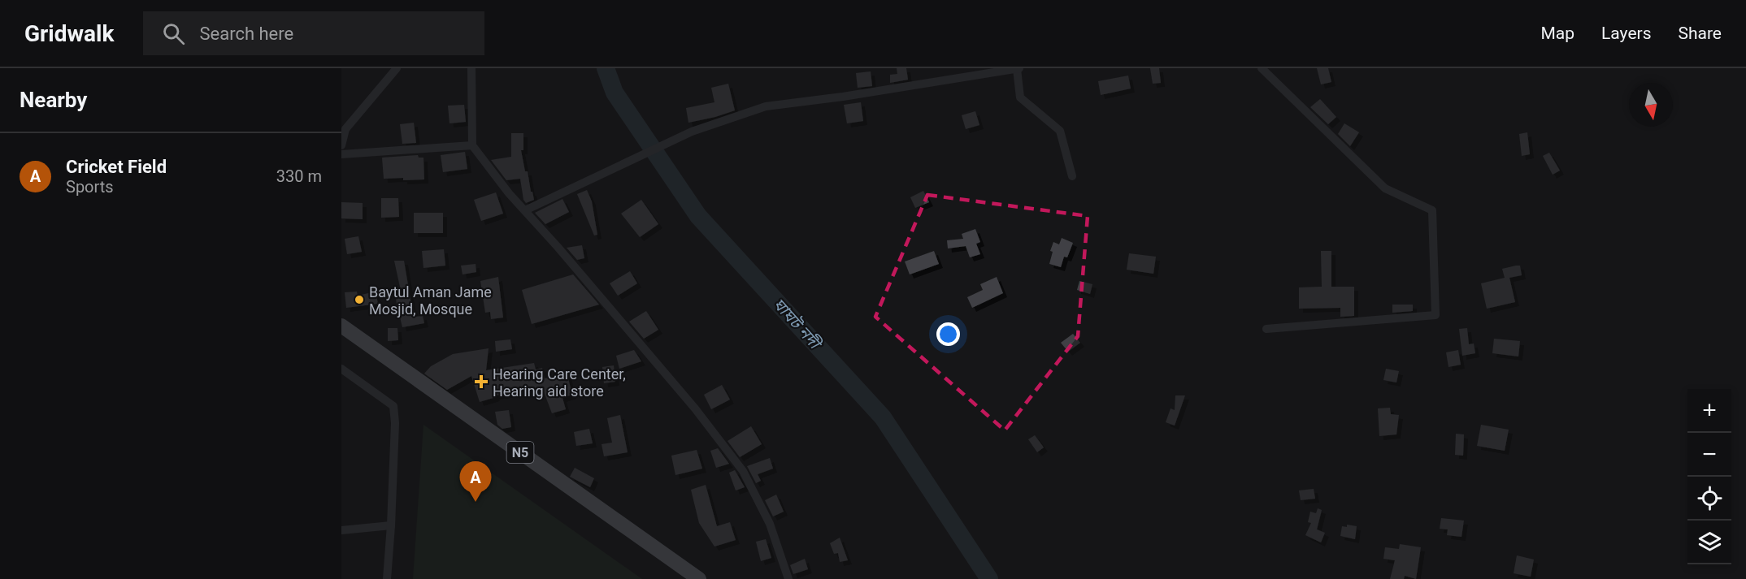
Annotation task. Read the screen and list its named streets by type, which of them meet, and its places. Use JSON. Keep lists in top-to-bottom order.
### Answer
{
  "streets": {
    "highway": ["N5"]
  },
  "water": ["ঘাঘট নদী"],
  "places": {
    "other": ["Baytul Aman Jame Mosjid, Mosque"],
    "health": ["Hearing Care Center, Hearing aid store"]
  },
  "north": "bottom",
  "page": {
    "header": "Gridwalk",
    "search": "Search here",
    "nav": ["Map", "Layers", "Share"],
    "heading": "Nearby",
    "list": [
      {
        "mark": "A",
        "name": "Cricket Field",
        "note": "Sports",
        "value": "330 m"
      }
    ],
    "map_buttons": ["+", "−"],
    "pins": "A"
  }
}
